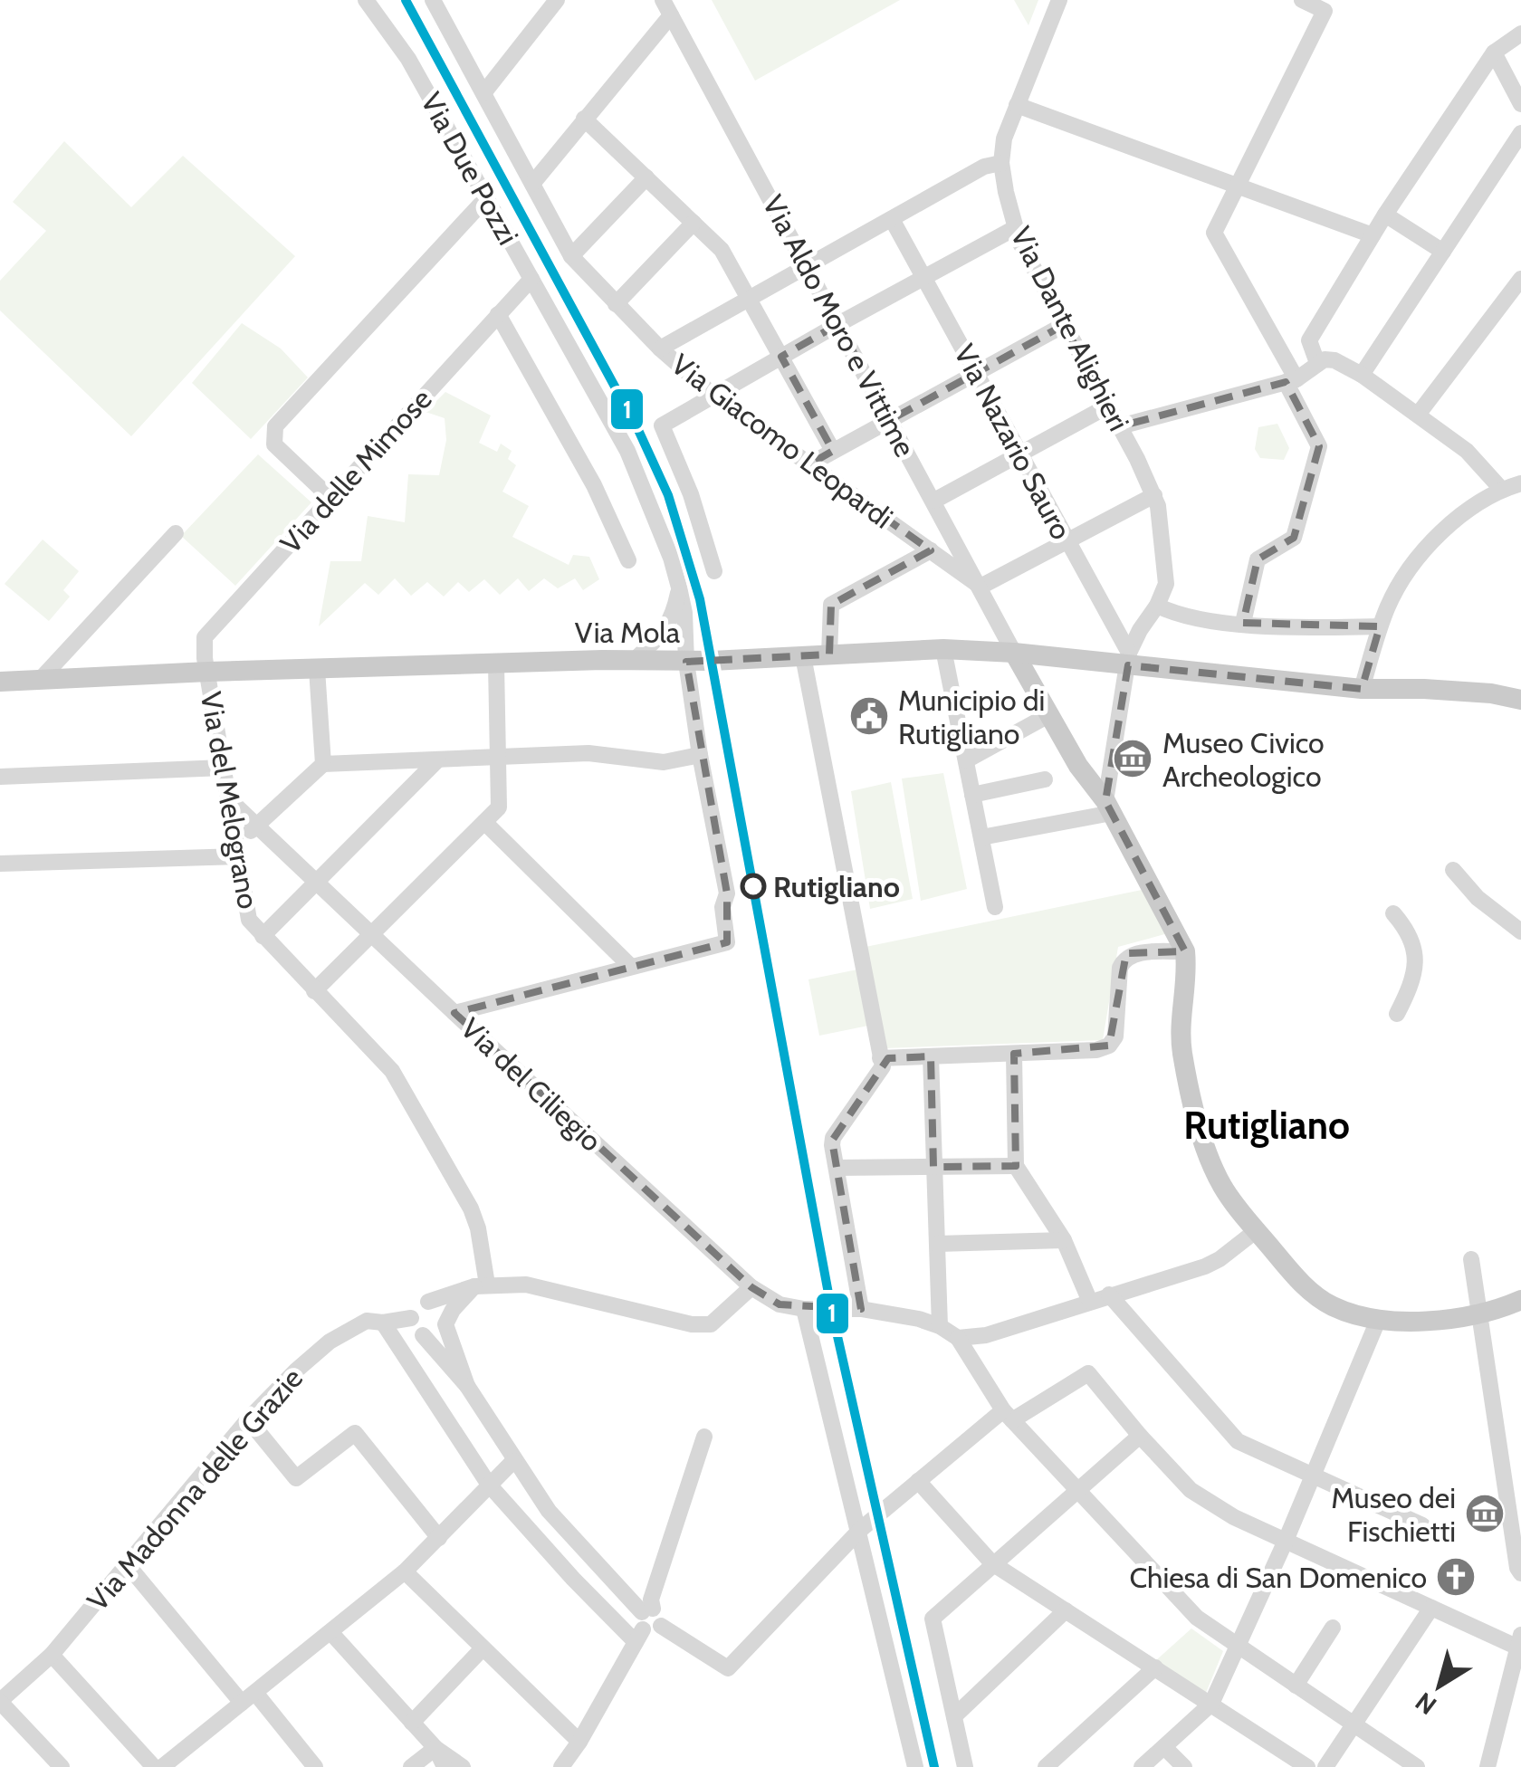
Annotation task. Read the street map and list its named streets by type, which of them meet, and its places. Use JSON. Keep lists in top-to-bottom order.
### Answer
{
  "streets": {
    "main road": ["Via Mola"],
    "street": [
      "Via Due Pozzi",
      "Via Aldo Moro e Vittime",
      "Via Dante Alighieri",
      "Via Giacomo Leopardi",
      "Via Nazario Sauro",
      "Via delle Mimose",
      "Via del Melograno",
      "Via del Ciliegio",
      "Via Madonna delle Grazie"
    ]
  },
  "crossings": [
    ["Via Due Pozzi", "Via delle Mimose"],
    ["Via Due Pozzi", "Via Mola"],
    ["Via Aldo Moro e Vittime", "Via Giacomo Leopardi"],
    ["Via Aldo Moro e Vittime", "Via Mola"],
    ["Via Dante Alighieri", "Via Nazario Sauro"],
    ["Via Dante Alighieri", "Via Mola"],
    ["Via Nazario Sauro", "Via Mola"],
    ["Via delle Mimose", "Via Mola"],
    ["Via delle Mimose", "Via del Melograno"],
    ["Via Mola", "Via del Melograno"],
    ["Via del Melograno", "Via del Ciliegio"]
  ],
  "districts": ["Rutigliano"],
  "places": {
    "public building": ["Municipio di Rutigliano"],
    "museum": ["Museo Civico Archeologico", "Museo dei Fischietti"],
    "other": ["Rutigliano"],
    "church": ["Chiesa di San Domenico"]
  },
  "lines": ["transit line 1"],
  "north": "bottom left"
}
